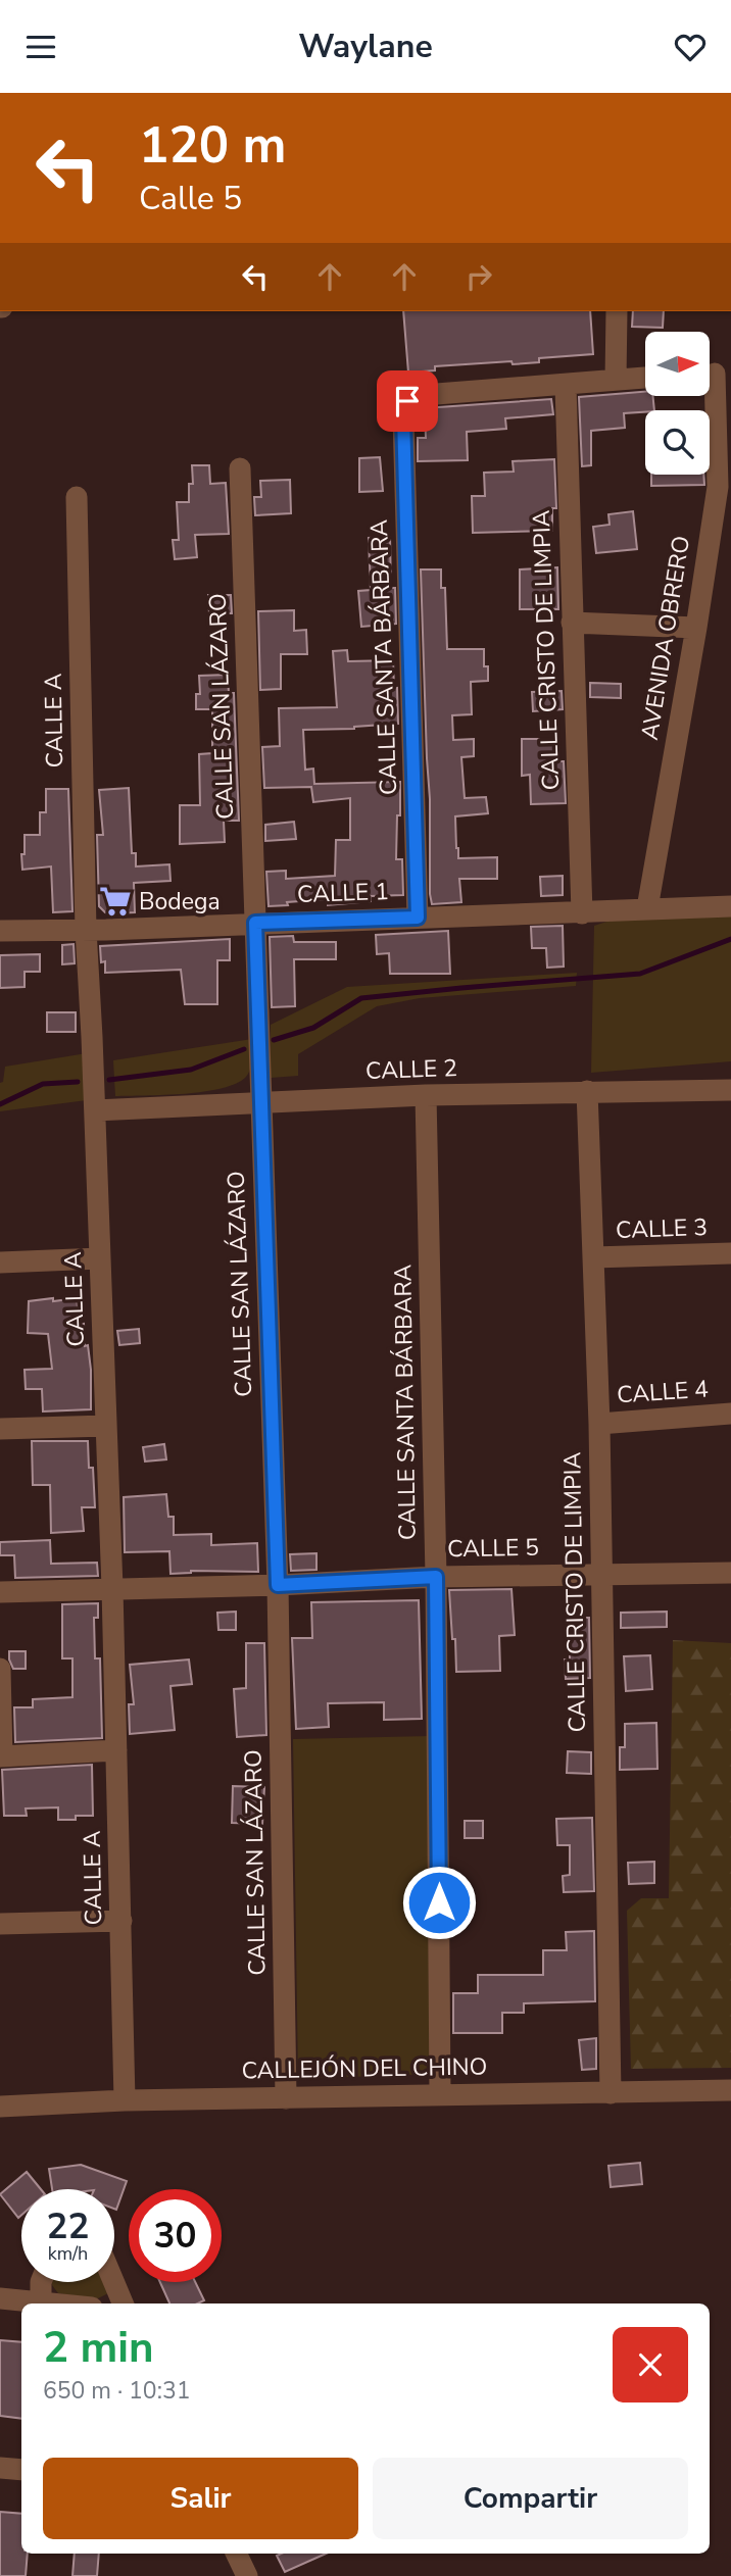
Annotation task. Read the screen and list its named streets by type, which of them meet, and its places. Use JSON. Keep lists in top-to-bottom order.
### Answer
{
  "streets": {
    "street": [
      "AVENIDA OBRERO",
      "CALLE CRISTO DE LIMPIA",
      "CALLE SANTA BÁRBARA",
      "CALLE SAN LÁZARO",
      "CALLE A",
      "CALLE 1",
      "CALLE 2",
      "CALLE 3",
      "CALLE 4",
      "CALLE 5",
      "CALLEJÓN DEL CHINO"
    ]
  },
  "crossings": [
    ["AVENIDA OBRERO", "CALLE 1"],
    ["CALLE CRISTO DE LIMPIA", "CALLE SANTA BÁRBARA"],
    ["CALLE CRISTO DE LIMPIA", "CALLE 1"],
    ["CALLE CRISTO DE LIMPIA", "CALLE 2"],
    ["CALLE CRISTO DE LIMPIA", "CALLE 3"],
    ["CALLE CRISTO DE LIMPIA", "CALLE 4"],
    ["CALLE CRISTO DE LIMPIA", "CALLE 5"],
    ["CALLE CRISTO DE LIMPIA", "CALLEJÓN DEL CHINO"],
    ["CALLE SANTA BÁRBARA", "CALLE 1"],
    ["CALLE SANTA BÁRBARA", "CALLE 2"],
    ["CALLE SANTA BÁRBARA", "CALLE 5"],
    ["CALLE SANTA BÁRBARA", "CALLEJÓN DEL CHINO"],
    ["CALLE SAN LÁZARO", "CALLE 1"],
    ["CALLE SAN LÁZARO", "CALLE 2"],
    ["CALLE SAN LÁZARO", "CALLE 5"],
    ["CALLE SAN LÁZARO", "CALLEJÓN DEL CHINO"],
    ["CALLE A", "CALLE 1"],
    ["CALLE A", "CALLE 2"],
    ["CALLE A", "CALLE 5"],
    ["CALLE A", "CALLEJÓN DEL CHINO"]
  ],
  "places": {
    "supermarket": ["Bodega"]
  },
  "north": "right",
  "page": {
    "header": "Waylane",
    "turn": ["120 m", "Calle 5"],
    "speed": "22 km/h",
    "limit": "30",
    "heading": ["2 min", "650 m · 10:31"],
    "buttons": ["Salir", "Compartir"]
  }
}
